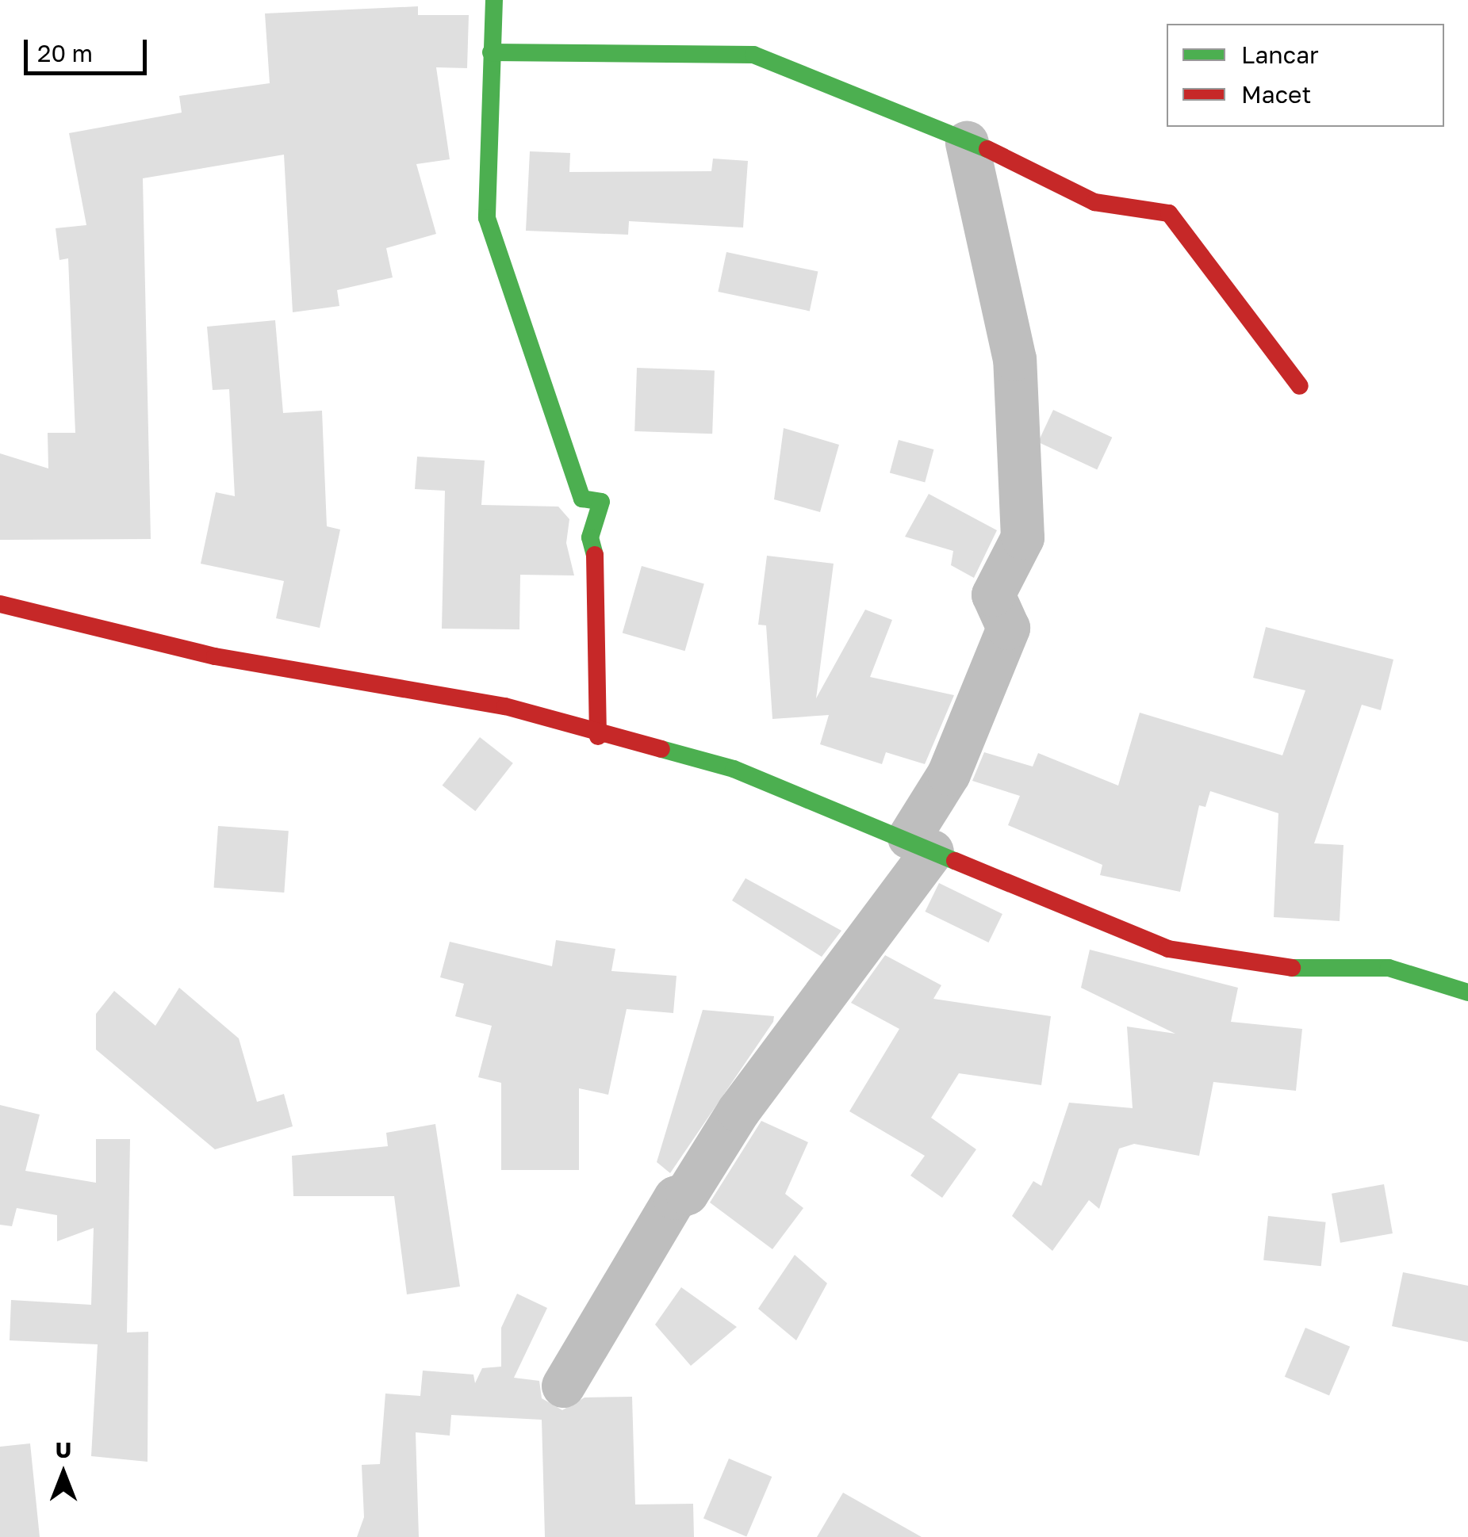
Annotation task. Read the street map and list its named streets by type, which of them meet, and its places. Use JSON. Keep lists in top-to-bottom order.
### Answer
{
  "legend": ["Lancar", "Macet"],
  "scale_bar": "20 m",
  "north": "top"
}
